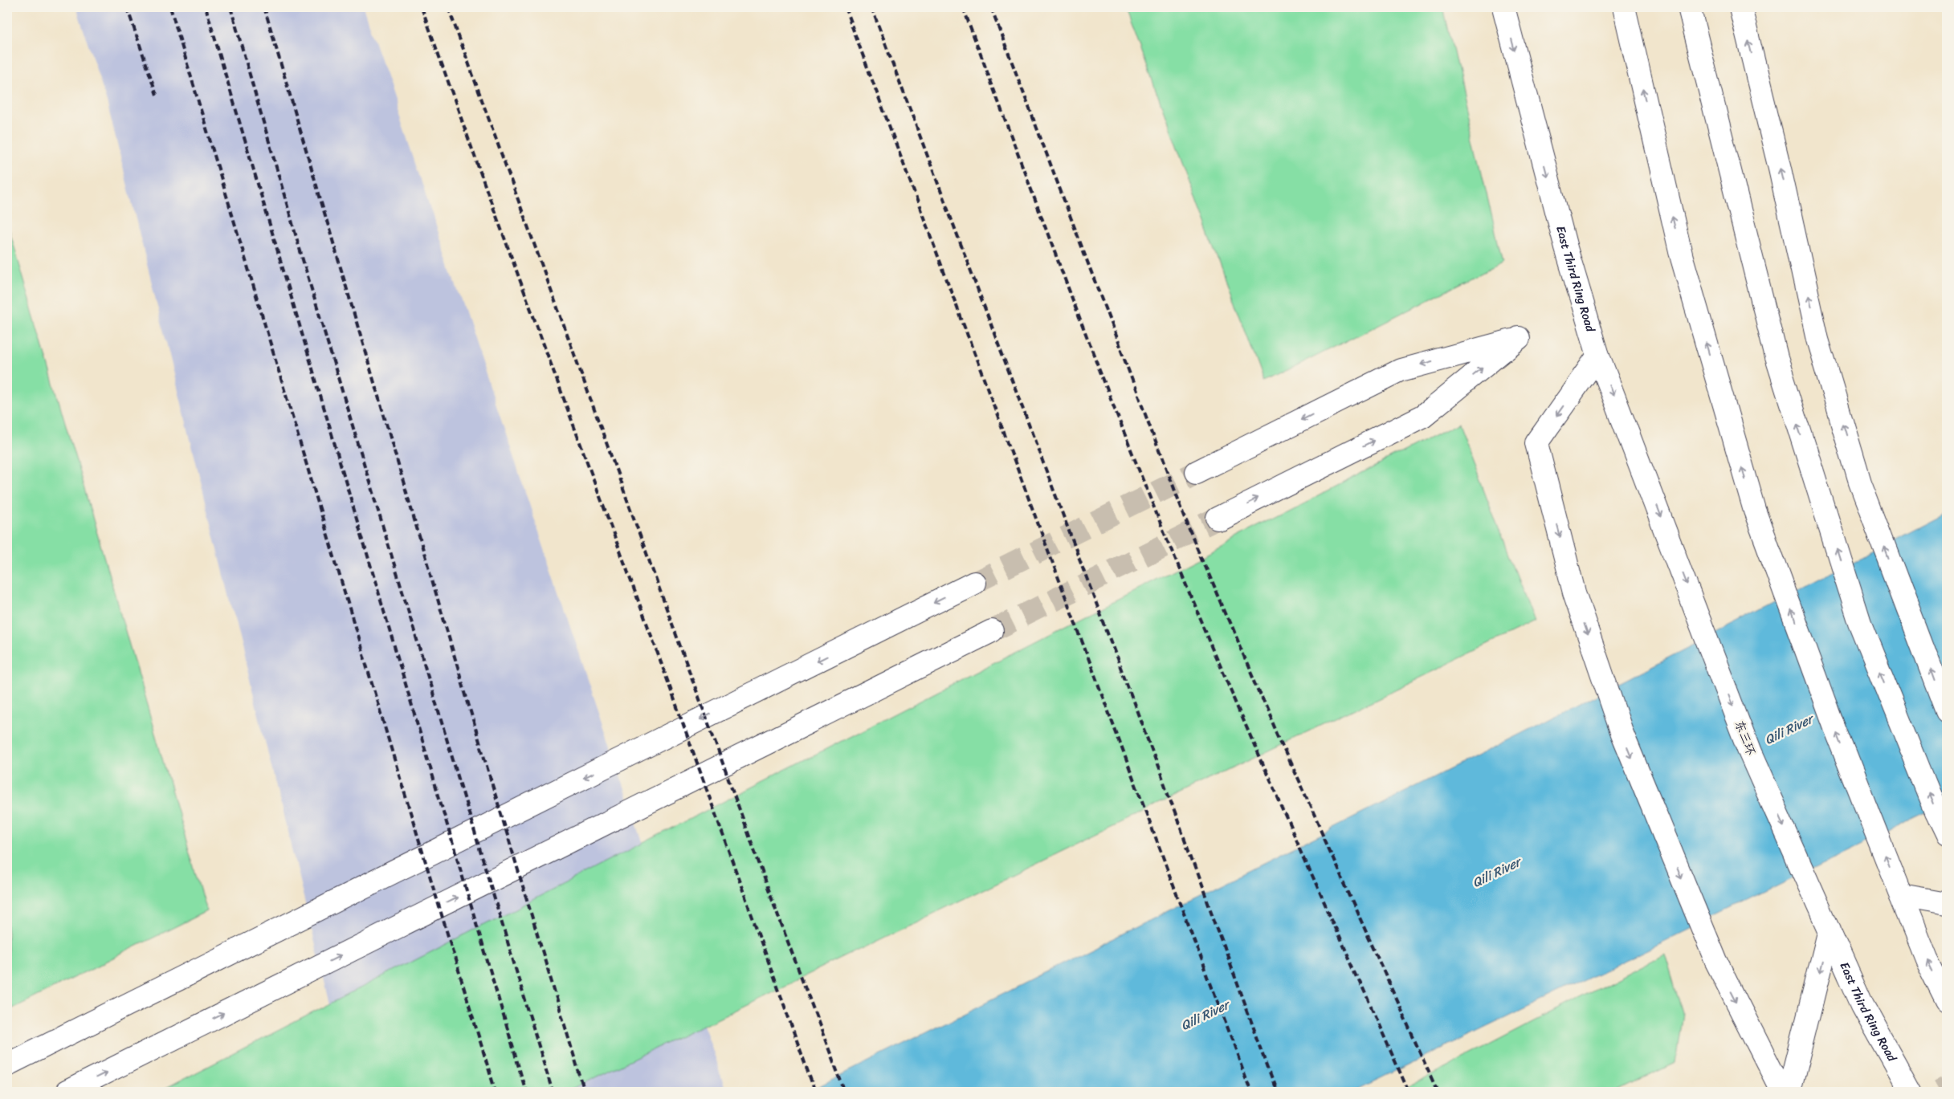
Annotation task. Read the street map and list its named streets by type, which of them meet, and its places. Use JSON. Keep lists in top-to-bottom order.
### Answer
{
  "streets": {
    "street": ["East Third Ring Road", "东三环"]
  },
  "crossings": [
    ["East Third Ring Road", "东三环"]
  ],
  "water": ["Qili River"]
}
